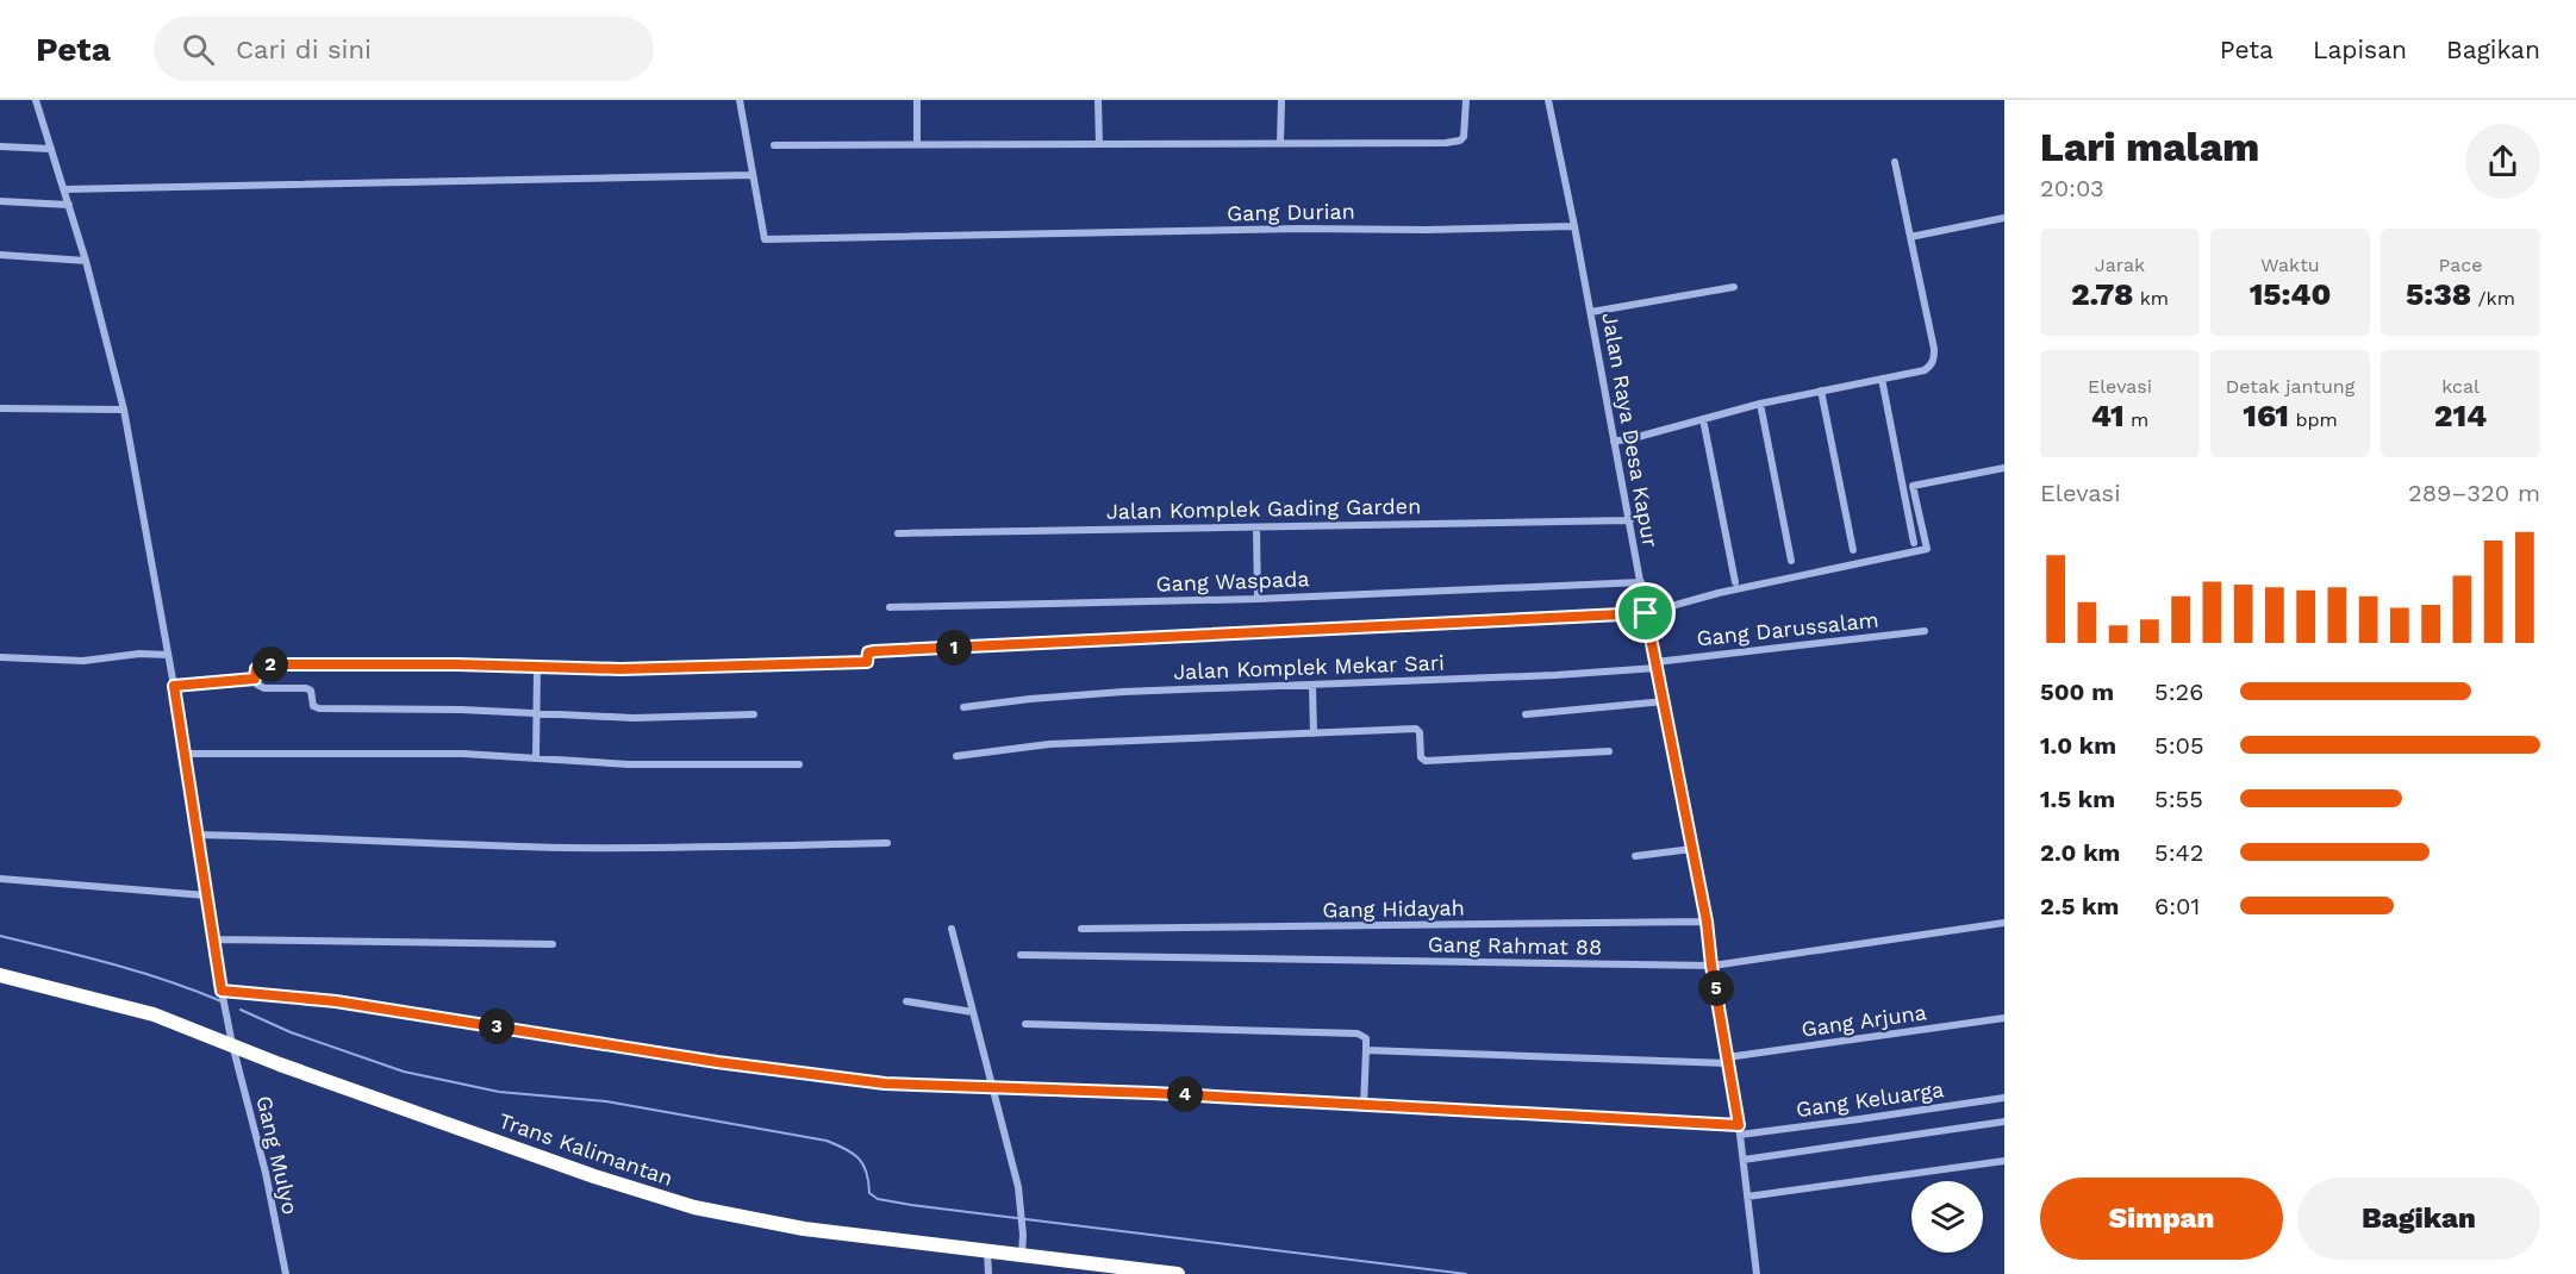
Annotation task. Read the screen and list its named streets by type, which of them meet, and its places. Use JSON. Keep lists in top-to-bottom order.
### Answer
{
  "streets": {
    "highway": ["Trans Kalimantan"],
    "street": [
      "Gang Durian",
      "Jalan Raya Desa Kapur",
      "Jalan Komplek Gading Garden",
      "Gang Waspada",
      "Gang Darussalam",
      "Jalan Komplek Mekar Sari",
      "Gang Hidayah",
      "Gang Rahmat 88",
      "Gang Arjuna",
      "Gang Keluarga",
      "Gang Mulyo"
    ]
  },
  "crossings": [
    ["Gang Durian", "Jalan Raya Desa Kapur"],
    ["Jalan Raya Desa Kapur", "Jalan Komplek Gading Garden"],
    ["Jalan Raya Desa Kapur", "Gang Waspada"],
    ["Jalan Raya Desa Kapur", "Gang Darussalam"],
    ["Jalan Raya Desa Kapur", "Jalan Komplek Mekar Sari"],
    ["Jalan Raya Desa Kapur", "Gang Hidayah"],
    ["Jalan Raya Desa Kapur", "Gang Rahmat 88"],
    ["Jalan Raya Desa Kapur", "Gang Arjuna"],
    ["Jalan Raya Desa Kapur", "Gang Keluarga"],
    ["Gang Darussalam", "Jalan Komplek Mekar Sari"],
    ["Gang Keluarga", "Gang Mulyo"],
    ["Trans Kalimantan", "Gang Mulyo"]
  ],
  "page": {
    "header": "Peta",
    "search": "Cari di sini",
    "nav": ["Peta", "Lapisan", "Bagikan"],
    "heading": ["Lari malam", "20:03"],
    "stats": [
      ["Jarak", "2.78 km"],
      ["Waktu", "15:40"],
      ["Pace", "5:38 /km"],
      ["Elevasi", "41 m"],
      ["Detak jantung", "161 bpm"],
      ["kcal", "214"]
    ],
    "chart": ["Elevasi", "289–320 m"],
    "pins": [
      "1",
      "2",
      "5",
      "3",
      "4"
    ],
    "list": [
      {
        "name": "500 m",
        "note": "5:26"
      },
      {
        "name": "1.0 km",
        "note": "5:05"
      },
      {
        "name": "1.5 km",
        "note": "5:55"
      },
      {
        "name": "2.0 km",
        "note": "5:42"
      },
      {
        "name": "2.5 km",
        "note": "6:01"
      }
    ],
    "buttons": ["Simpan", "Bagikan"]
  }
}
